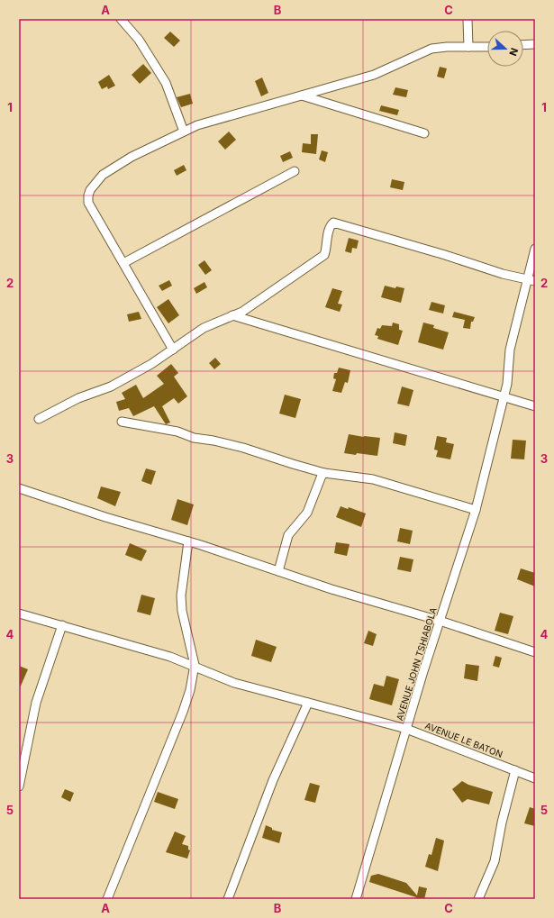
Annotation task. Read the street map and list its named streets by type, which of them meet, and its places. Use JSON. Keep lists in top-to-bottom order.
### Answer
{
  "streets": {
    "street": ["AVENUE JOHN TSHIABOLA", "AVENUE LE BATON"]
  },
  "crossings": [
    ["AVENUE JOHN TSHIABOLA", "AVENUE LE BATON"]
  ],
  "north": "right",
  "grid": {
    "columns": ["A", "B", "C"],
    "rows": [
      "1",
      "2",
      "3",
      "4",
      "5"
    ]
  }
}
